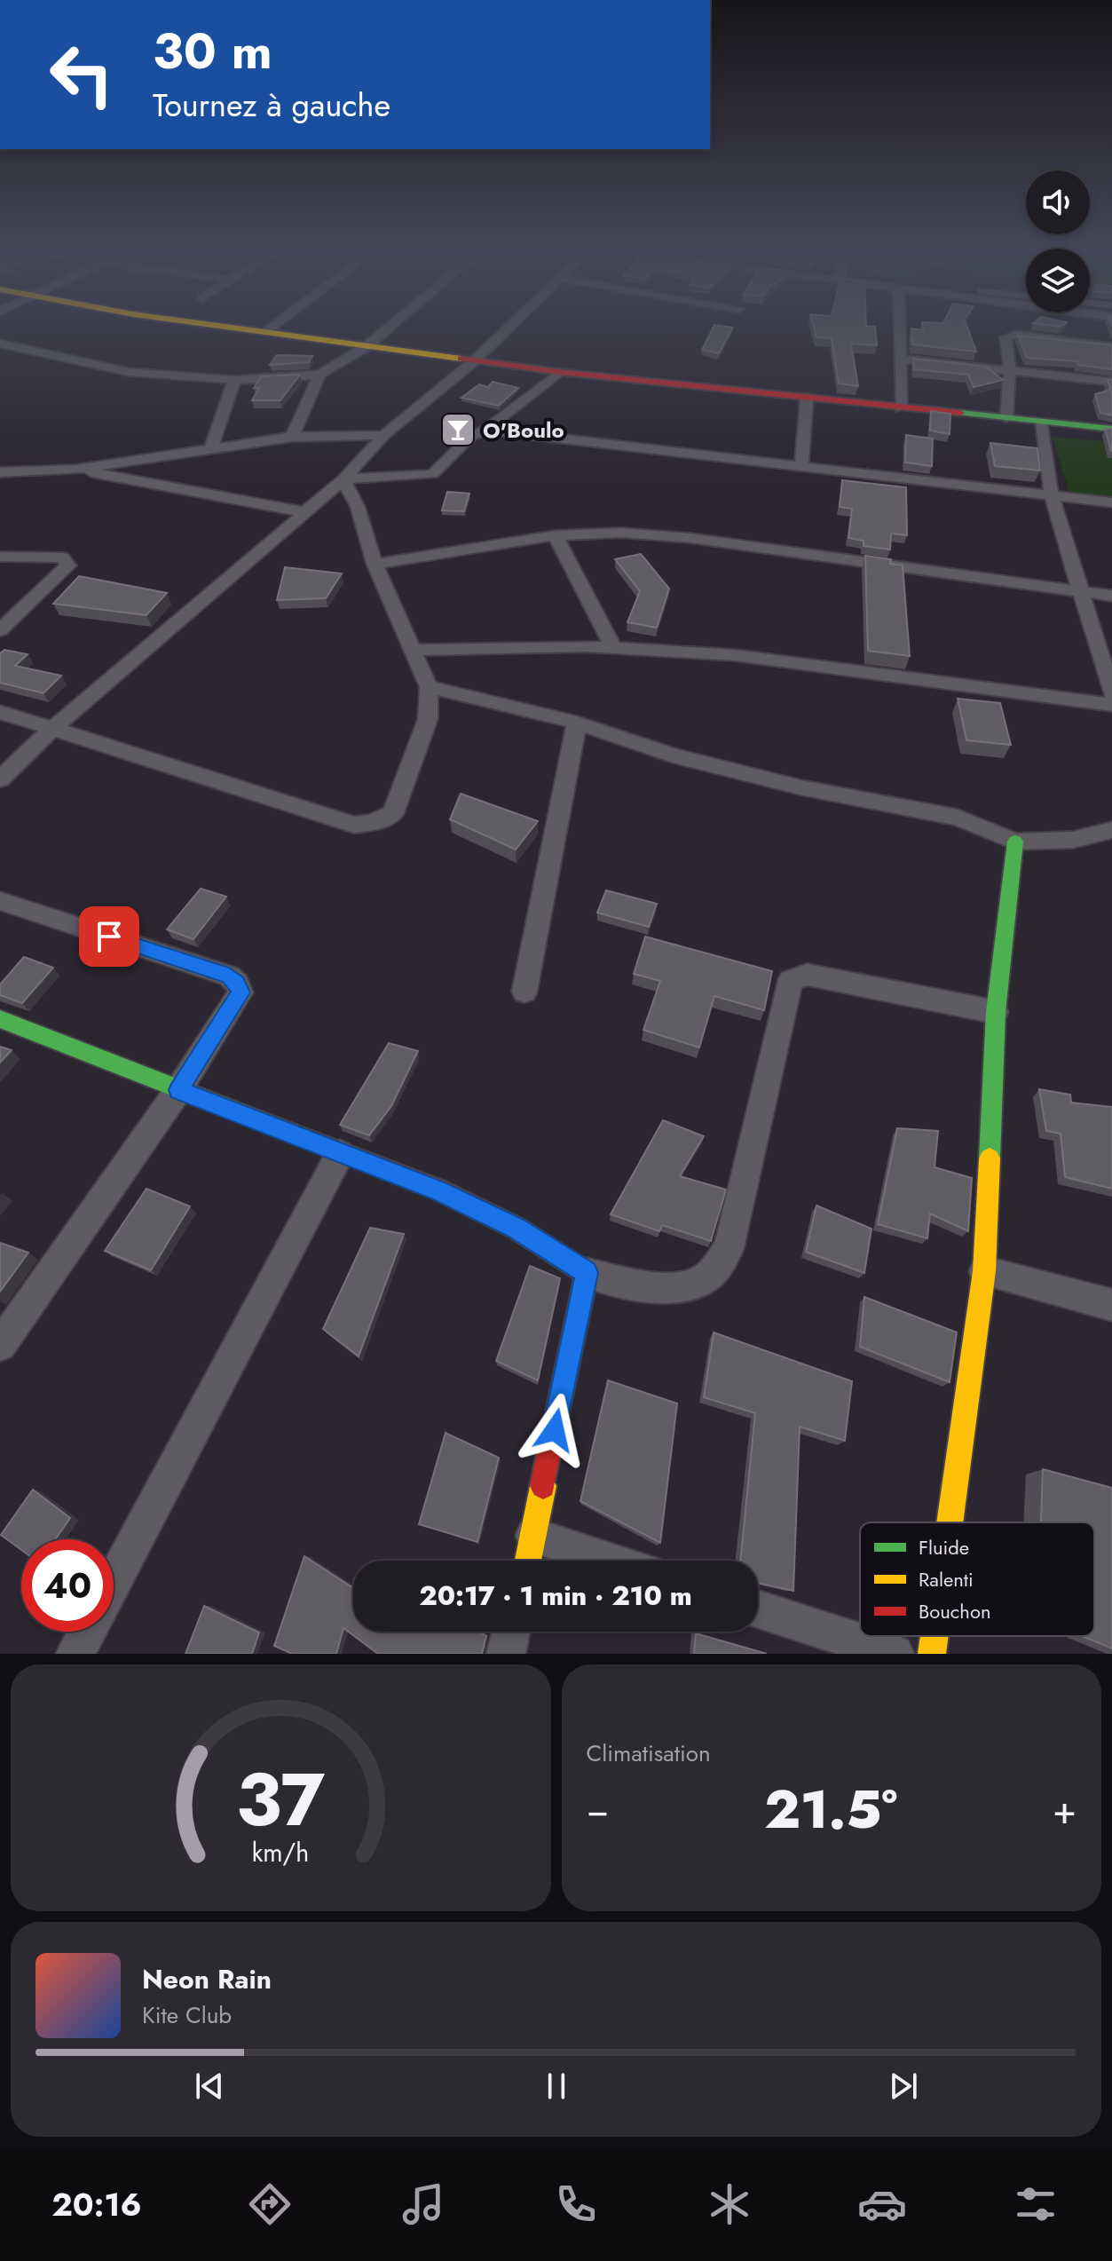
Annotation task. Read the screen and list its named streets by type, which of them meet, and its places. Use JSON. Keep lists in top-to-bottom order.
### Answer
{
  "places": {
    "bar": ["O'Boulo"]
  },
  "legend": ["Fluide", "Ralenti", "Bouchon"],
  "page": {
    "turn": ["30 m", "Tournez à gauche"],
    "limit": "40",
    "trip": "20:17 · 1 min · 210 m",
    "tile": "Climatisation",
    "heat": ["−", "21.5°", "+"],
    "song": ["Neon Rain", "Kite Club"],
    "tabs": "20:16",
    "gauge": ["37", "km/h"]
  }
}
